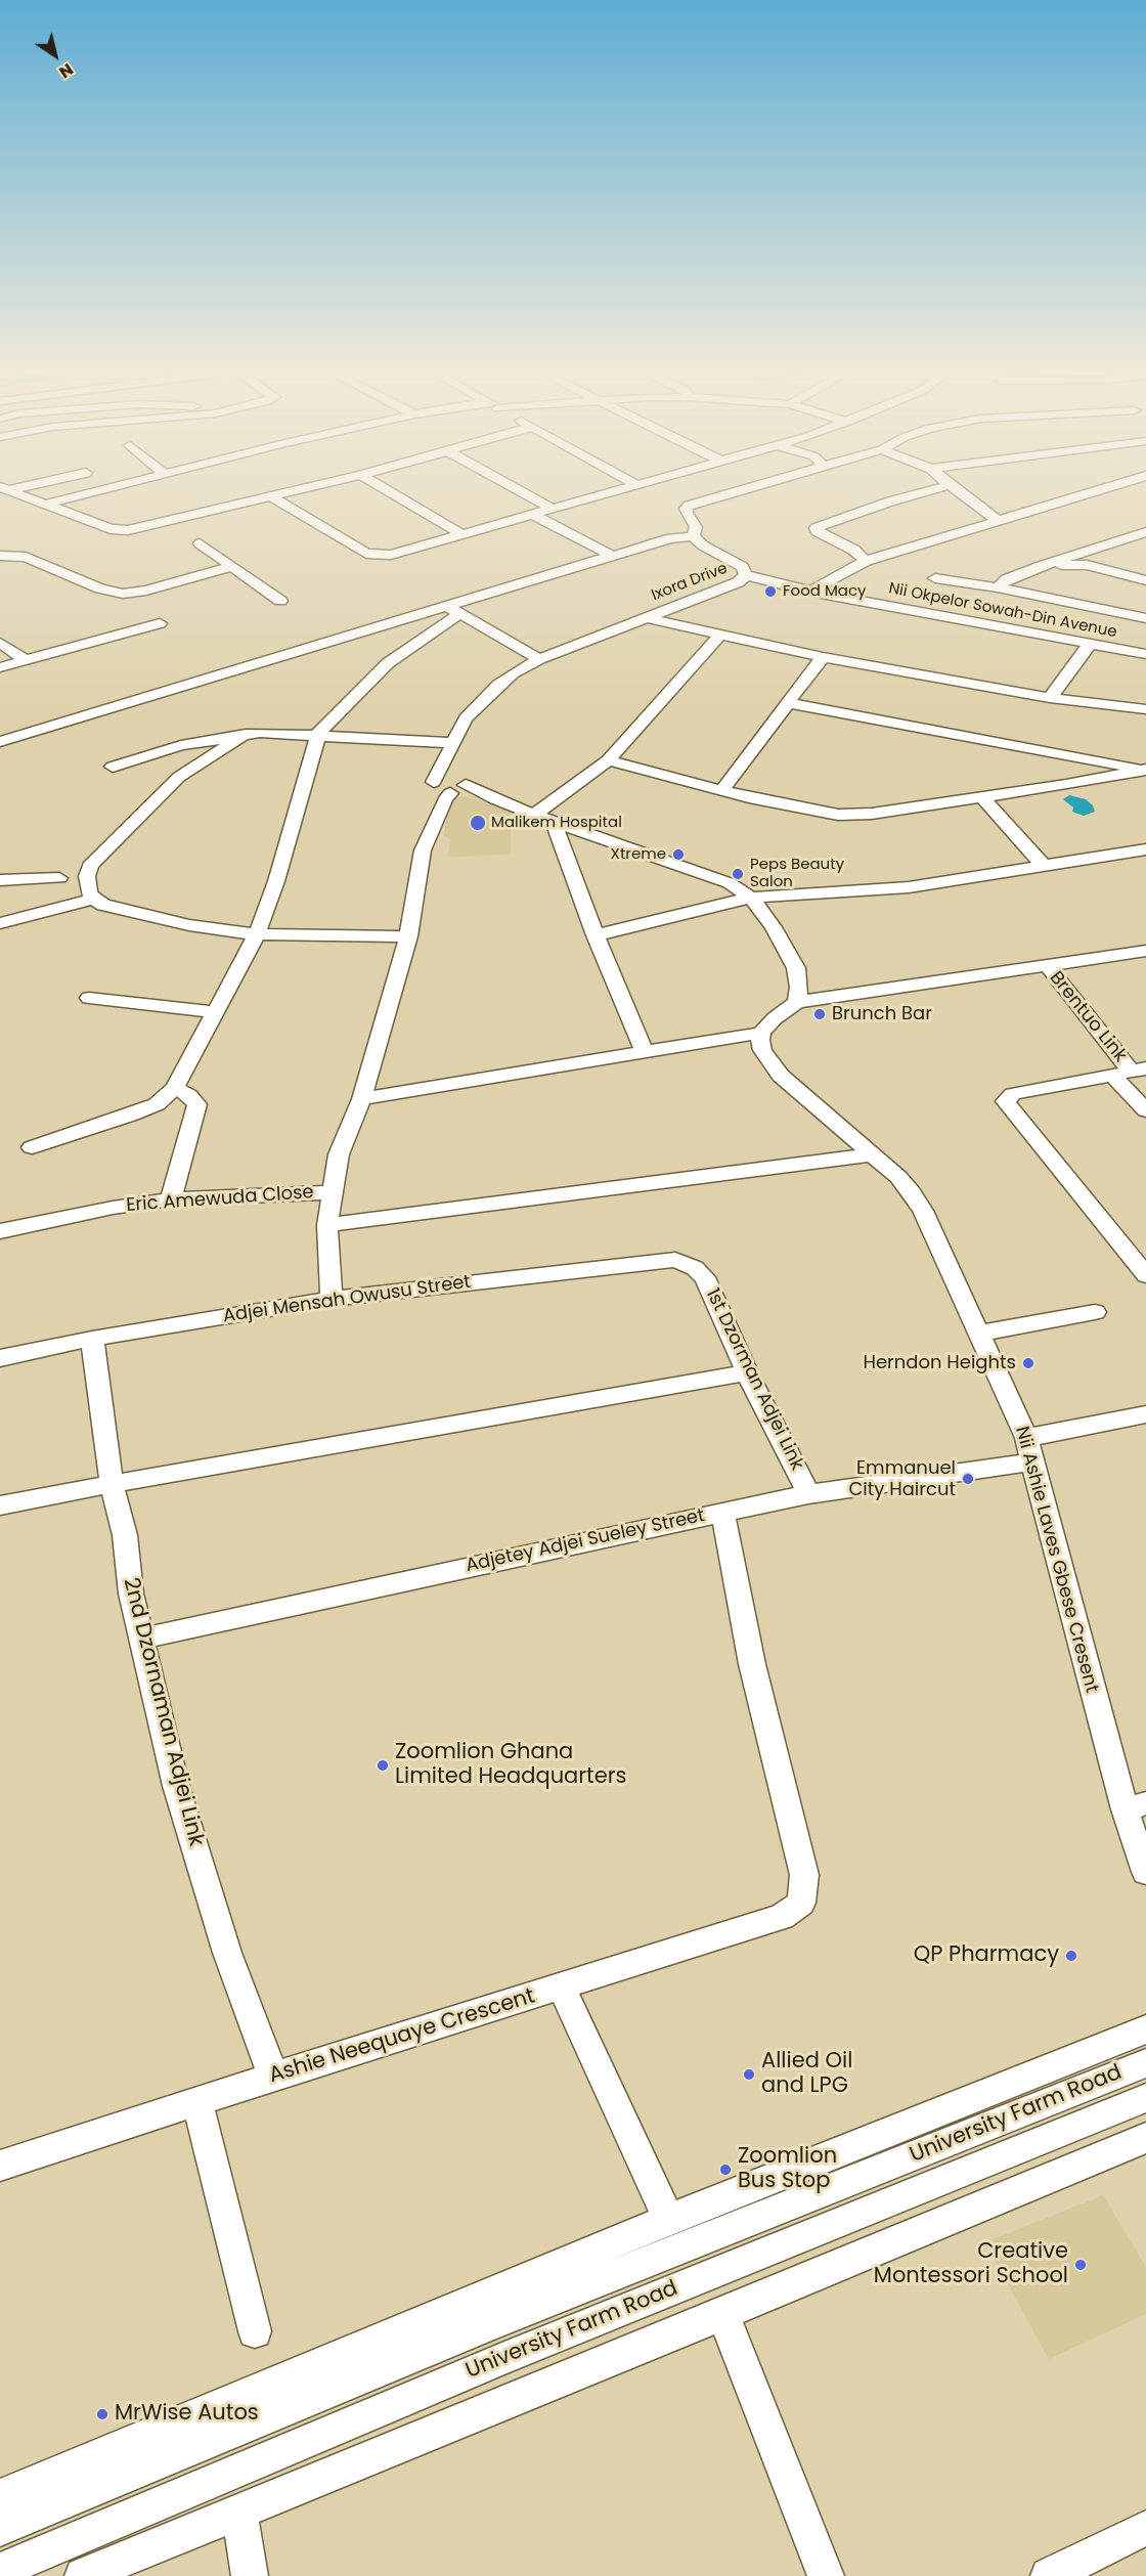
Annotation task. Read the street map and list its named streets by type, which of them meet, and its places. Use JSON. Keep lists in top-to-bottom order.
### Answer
{
  "streets": {
    "street": [
      "Ixora Drive",
      "Nii Okpelor Sowah-Din Avenue",
      "Brentuo Link",
      "Eric Amewuda Close",
      "Adjei Mensah Owusu Street",
      "1st Dzorman Adjei Link",
      "Adjetey Adjei Sueley Street",
      "Nii Ashie Laves Gbese Cresent",
      "2nd Dzornaman Adjei Link",
      "Ashie Neequaye Crescent",
      "University Farm Road"
    ]
  },
  "crossings": [
    ["Ixora Drive", "Nii Okpelor Sowah-Din Avenue"],
    ["Adjei Mensah Owusu Street", "1st Dzorman Adjei Link"],
    ["Adjei Mensah Owusu Street", "2nd Dzornaman Adjei Link"],
    ["1st Dzorman Adjei Link", "Adjetey Adjei Sueley Street"],
    ["Adjetey Adjei Sueley Street", "Nii Ashie Laves Gbese Cresent"],
    ["Adjetey Adjei Sueley Street", "2nd Dzornaman Adjei Link"],
    ["Adjetey Adjei Sueley Street", "Ashie Neequaye Crescent"],
    ["2nd Dzornaman Adjei Link", "Ashie Neequaye Crescent"]
  ],
  "places": [
    "Food Macy",
    "Malikem Hospital",
    "Xtreme",
    "Peps Beauty Salon",
    "Brunch Bar",
    "Herndon Heights",
    "Emmanuel City Haircut",
    "Zoomlion Ghana Limited Headquarters",
    "QP Pharmacy",
    "Allied Oil and LPG",
    "Zoomlion Bus Stop",
    "Creative Montessori School",
    "MrWise Autos"
  ],
  "north": "bottom right"
}
